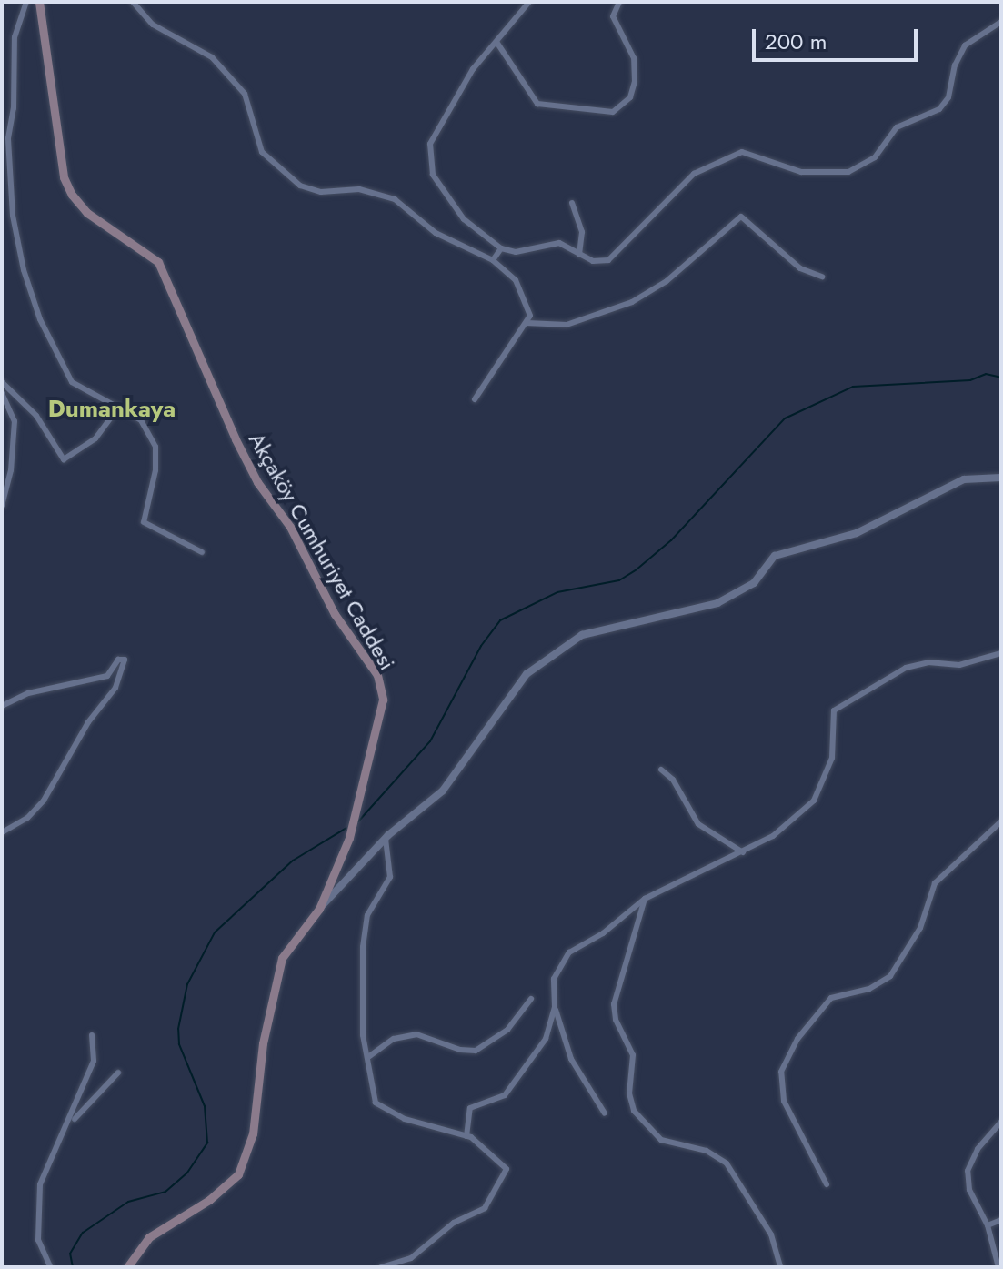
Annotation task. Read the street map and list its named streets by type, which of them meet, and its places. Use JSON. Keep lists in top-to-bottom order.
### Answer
{
  "streets": {
    "main road": ["Akçaköy Cumhuriyet Caddesi"]
  },
  "districts": ["Dumankaya"],
  "scale_bar": "200 m"
}
